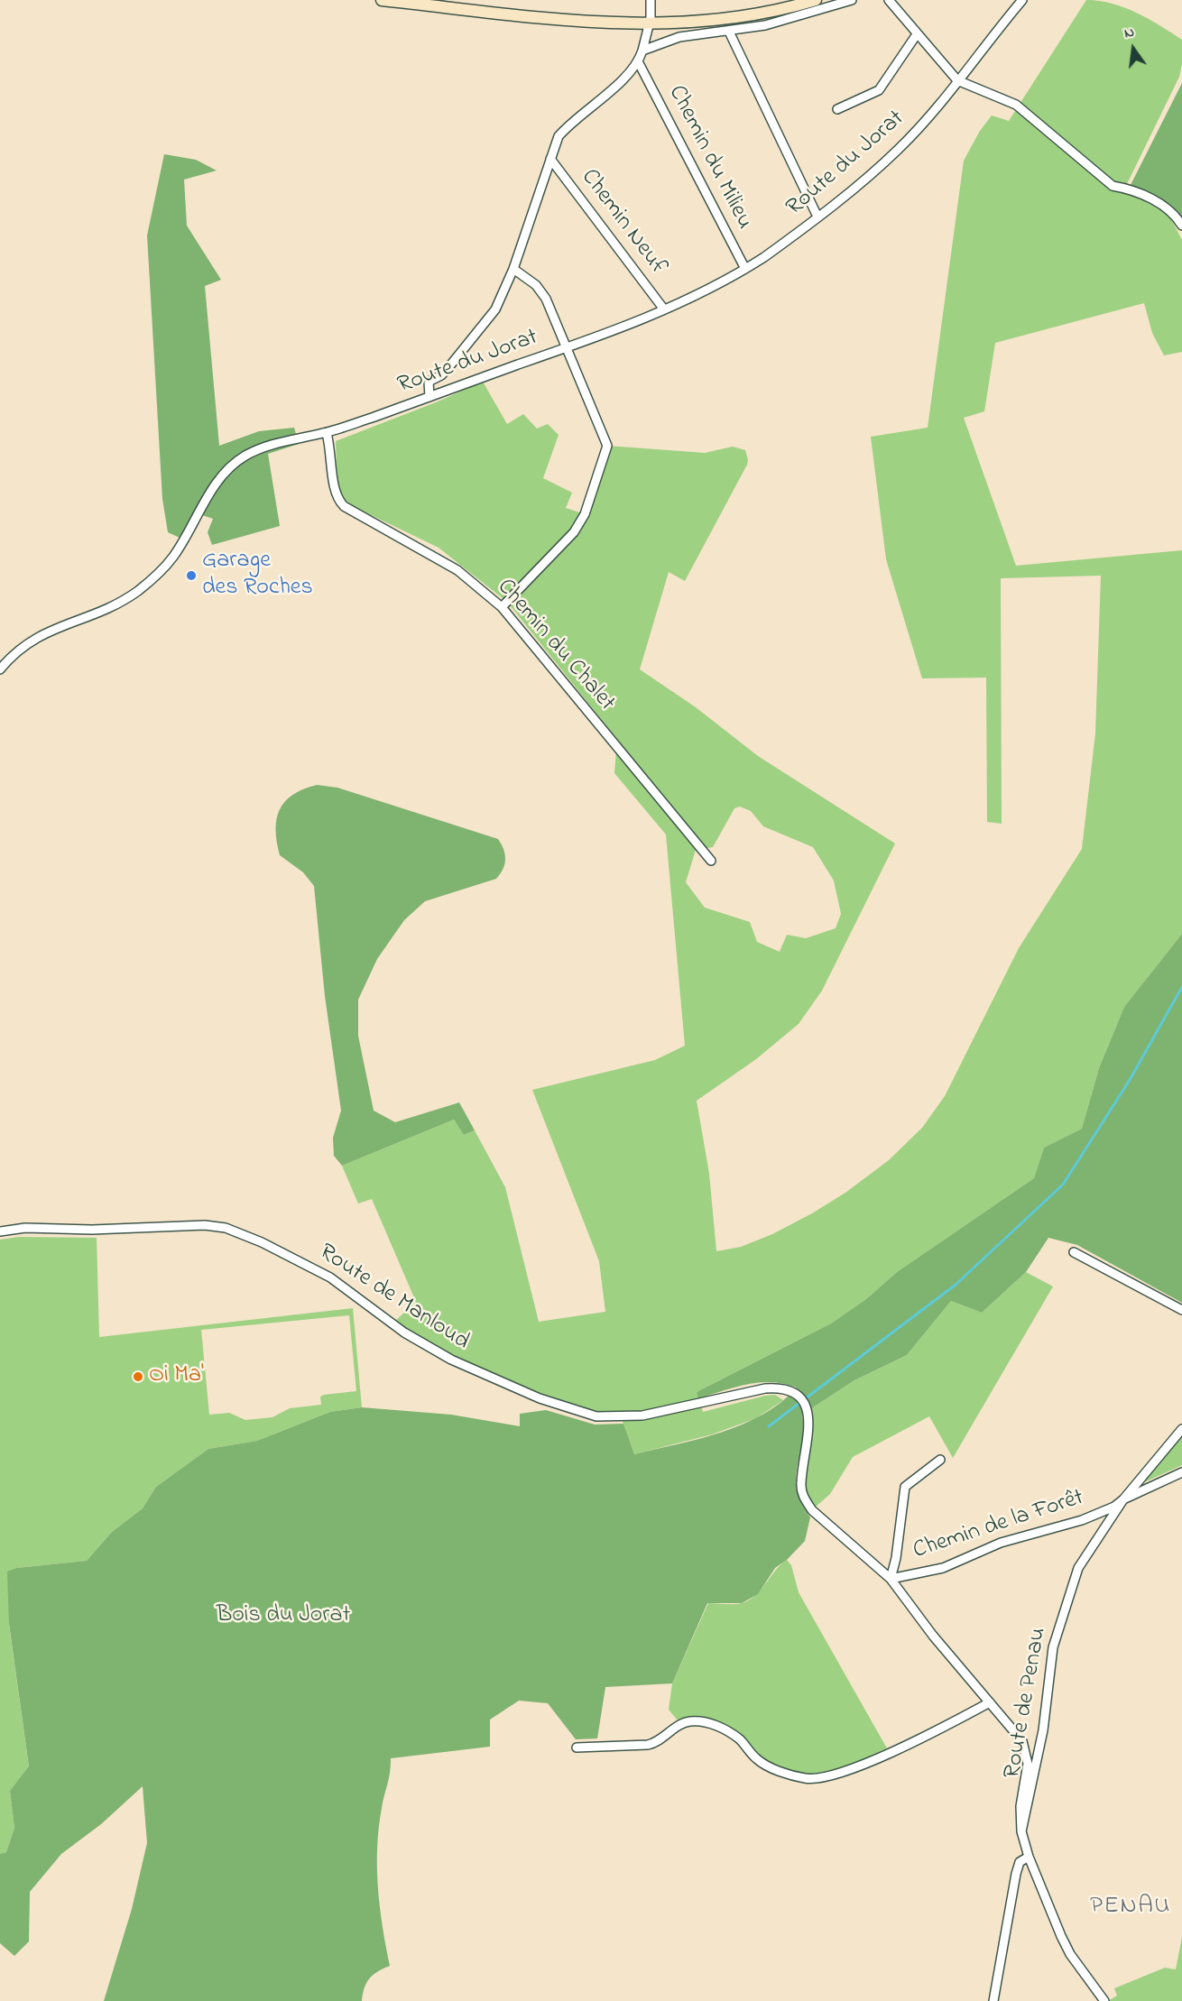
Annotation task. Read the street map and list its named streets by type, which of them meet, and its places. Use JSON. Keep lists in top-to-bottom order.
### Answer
{
  "streets": {
    "street": [
      "Chemin du Milieu",
      "Route du Jorat",
      "Chemin Neuf",
      "Chemin du Chalet",
      "Route de Manloud",
      "Chemin de la Forêt",
      "Route de Penau"
    ]
  },
  "crossings": [
    ["Chemin du Milieu", "Route du Jorat"],
    ["Route du Jorat", "Chemin Neuf"],
    ["Route du Jorat", "Chemin du Chalet"],
    ["Route de Manloud", "Chemin de la Forêt"],
    ["Route de Manloud", "Route de Penau"],
    ["Chemin de la Forêt", "Route de Penau"]
  ],
  "districts": ["PENAU"],
  "parks": ["Bois du Jorat"],
  "places": ["Garage des Roches", "Oi Ma'"],
  "north": "top"
}
